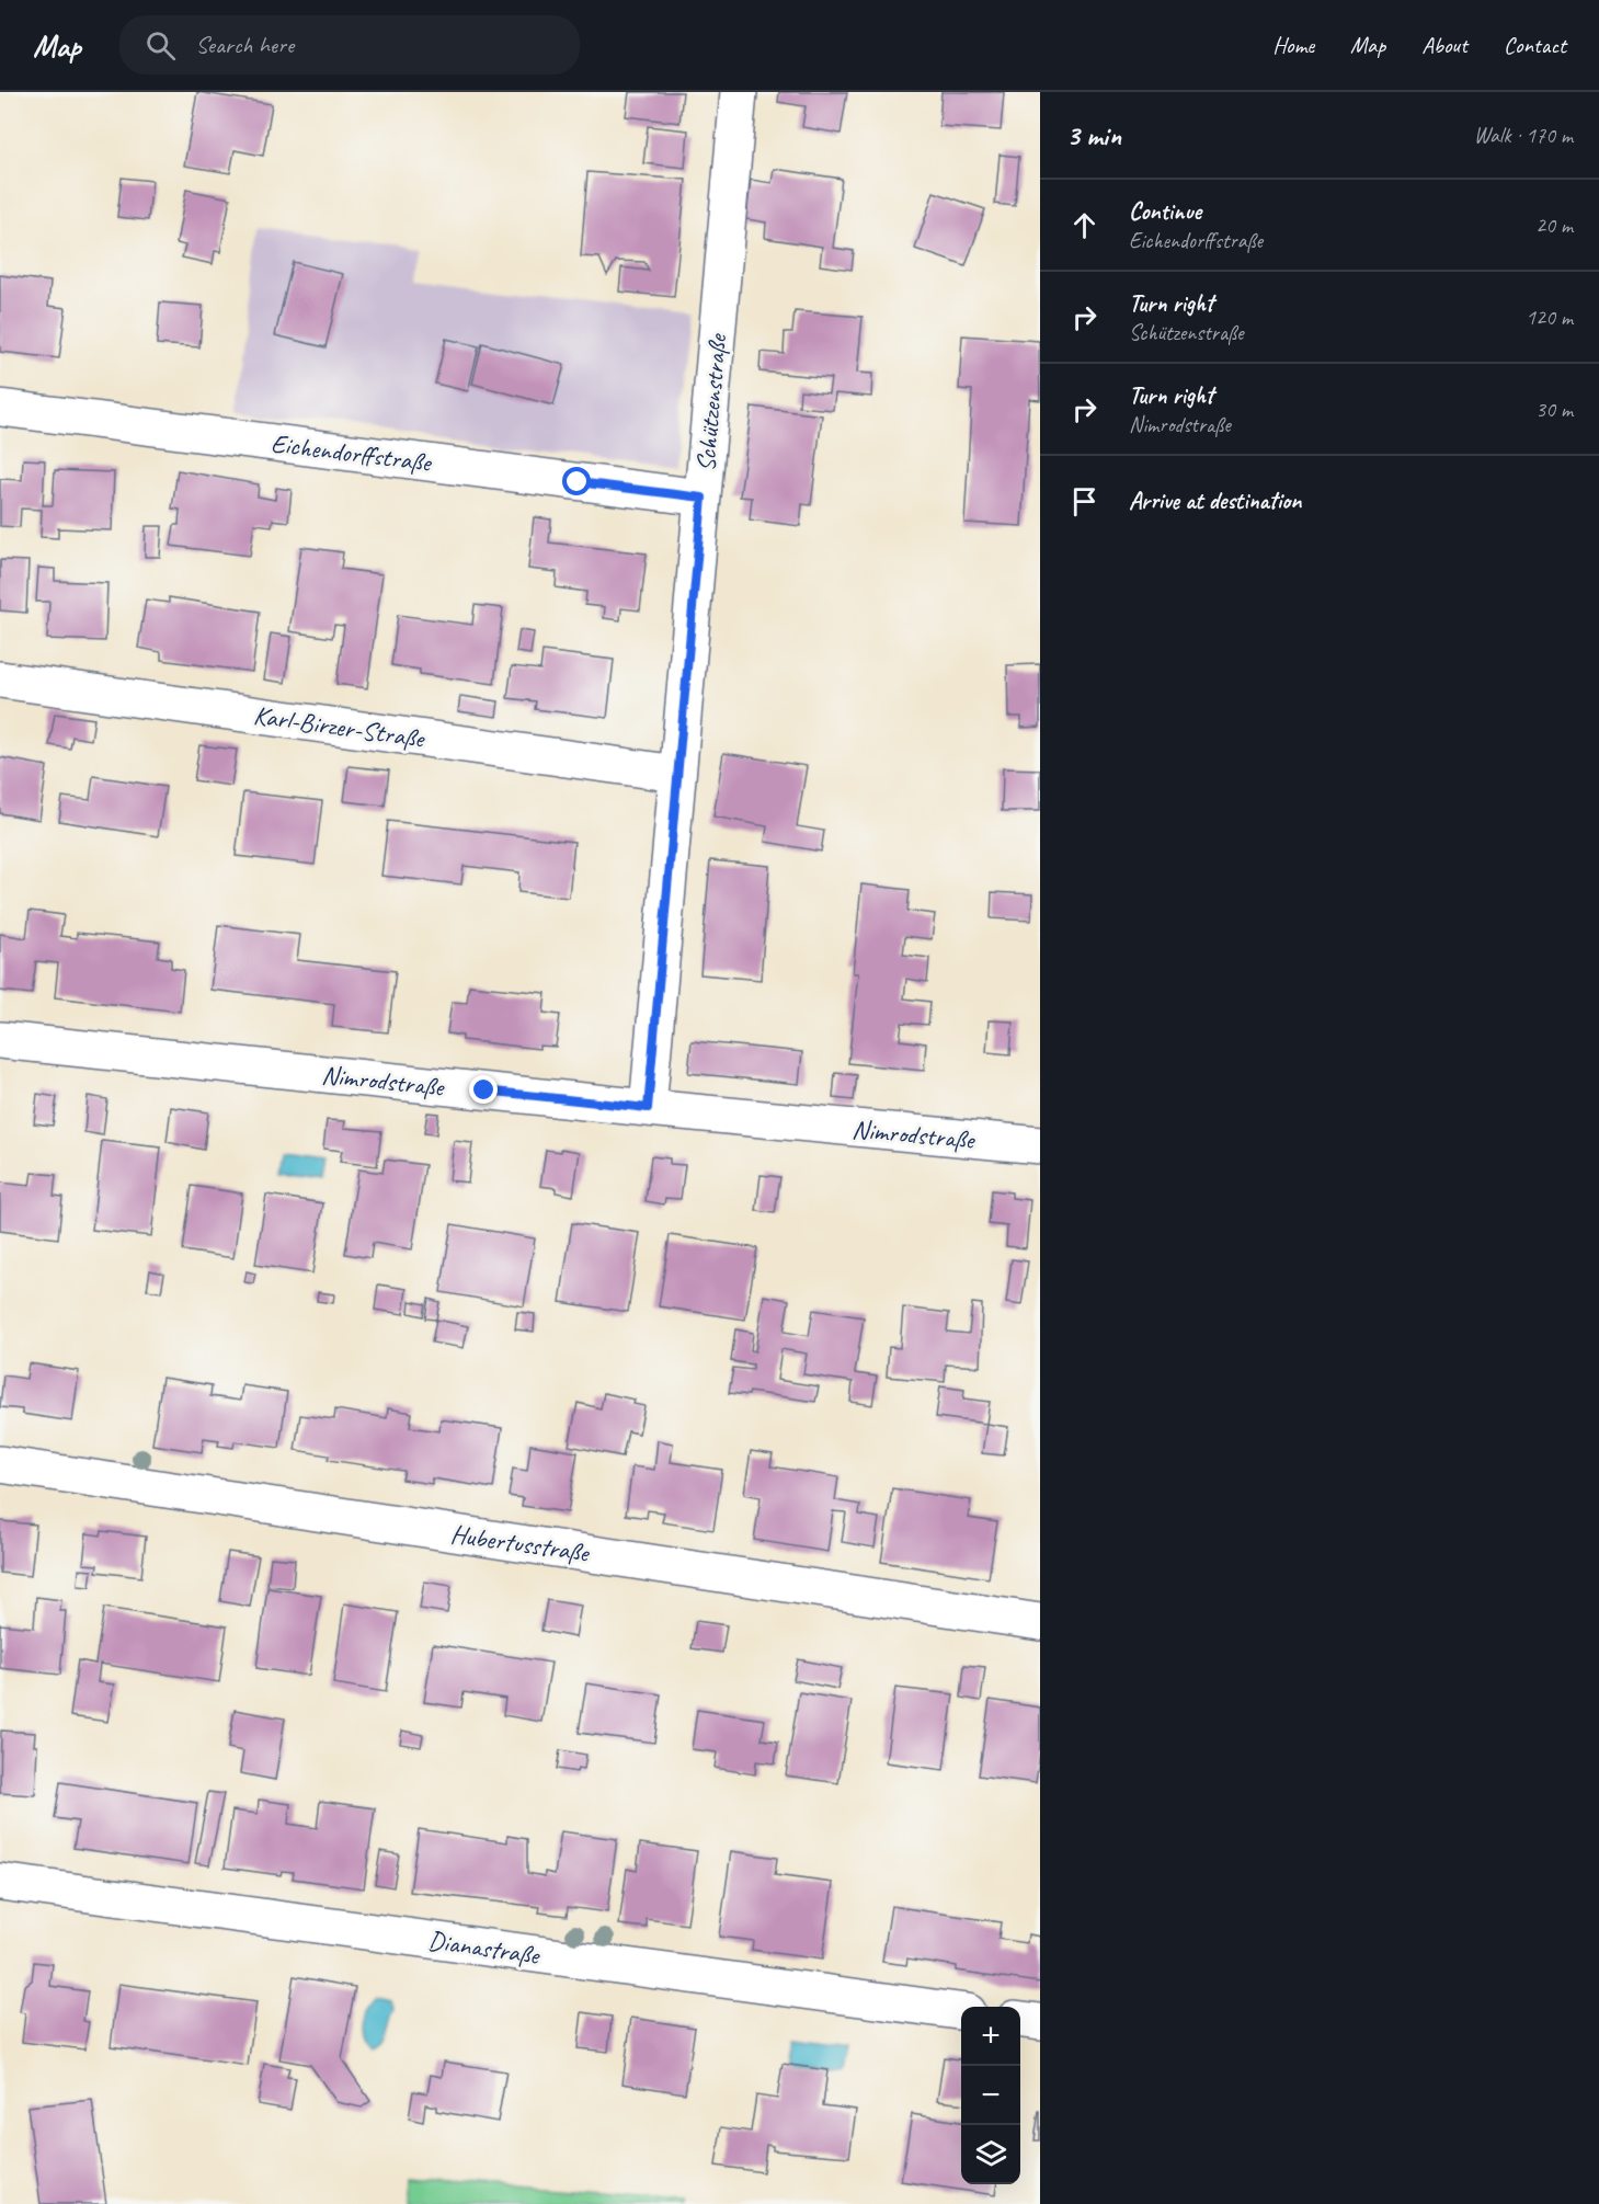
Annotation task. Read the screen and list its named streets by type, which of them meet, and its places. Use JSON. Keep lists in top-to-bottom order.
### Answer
{
  "streets": {
    "street": [
      "Schützenstraße",
      "Eichendorffstraße",
      "Karl-Birzer-Straße",
      "Nimrodstraße",
      "Hubertusstraße",
      "Dianastraße"
    ]
  },
  "crossings": [
    ["Schützenstraße", "Eichendorffstraße"],
    ["Schützenstraße", "Karl-Birzer-Straße"],
    ["Schützenstraße", "Nimrodstraße"]
  ],
  "page": {
    "header": "Map",
    "search": "Search here",
    "nav": [
      "Home",
      "Map",
      "About",
      "Contact"
    ],
    "heading": ["3 min", "Walk · 170 m"],
    "list": [
      ["Continue", "Eichendorffstraße", "20 m"],
      ["Turn right", "Schützenstraße", "120 m"],
      ["Turn right", "Nimrodstraße", "30 m"],
      "Arrive at destination"
    ],
    "map_buttons": ["+", "−"]
  }
}
